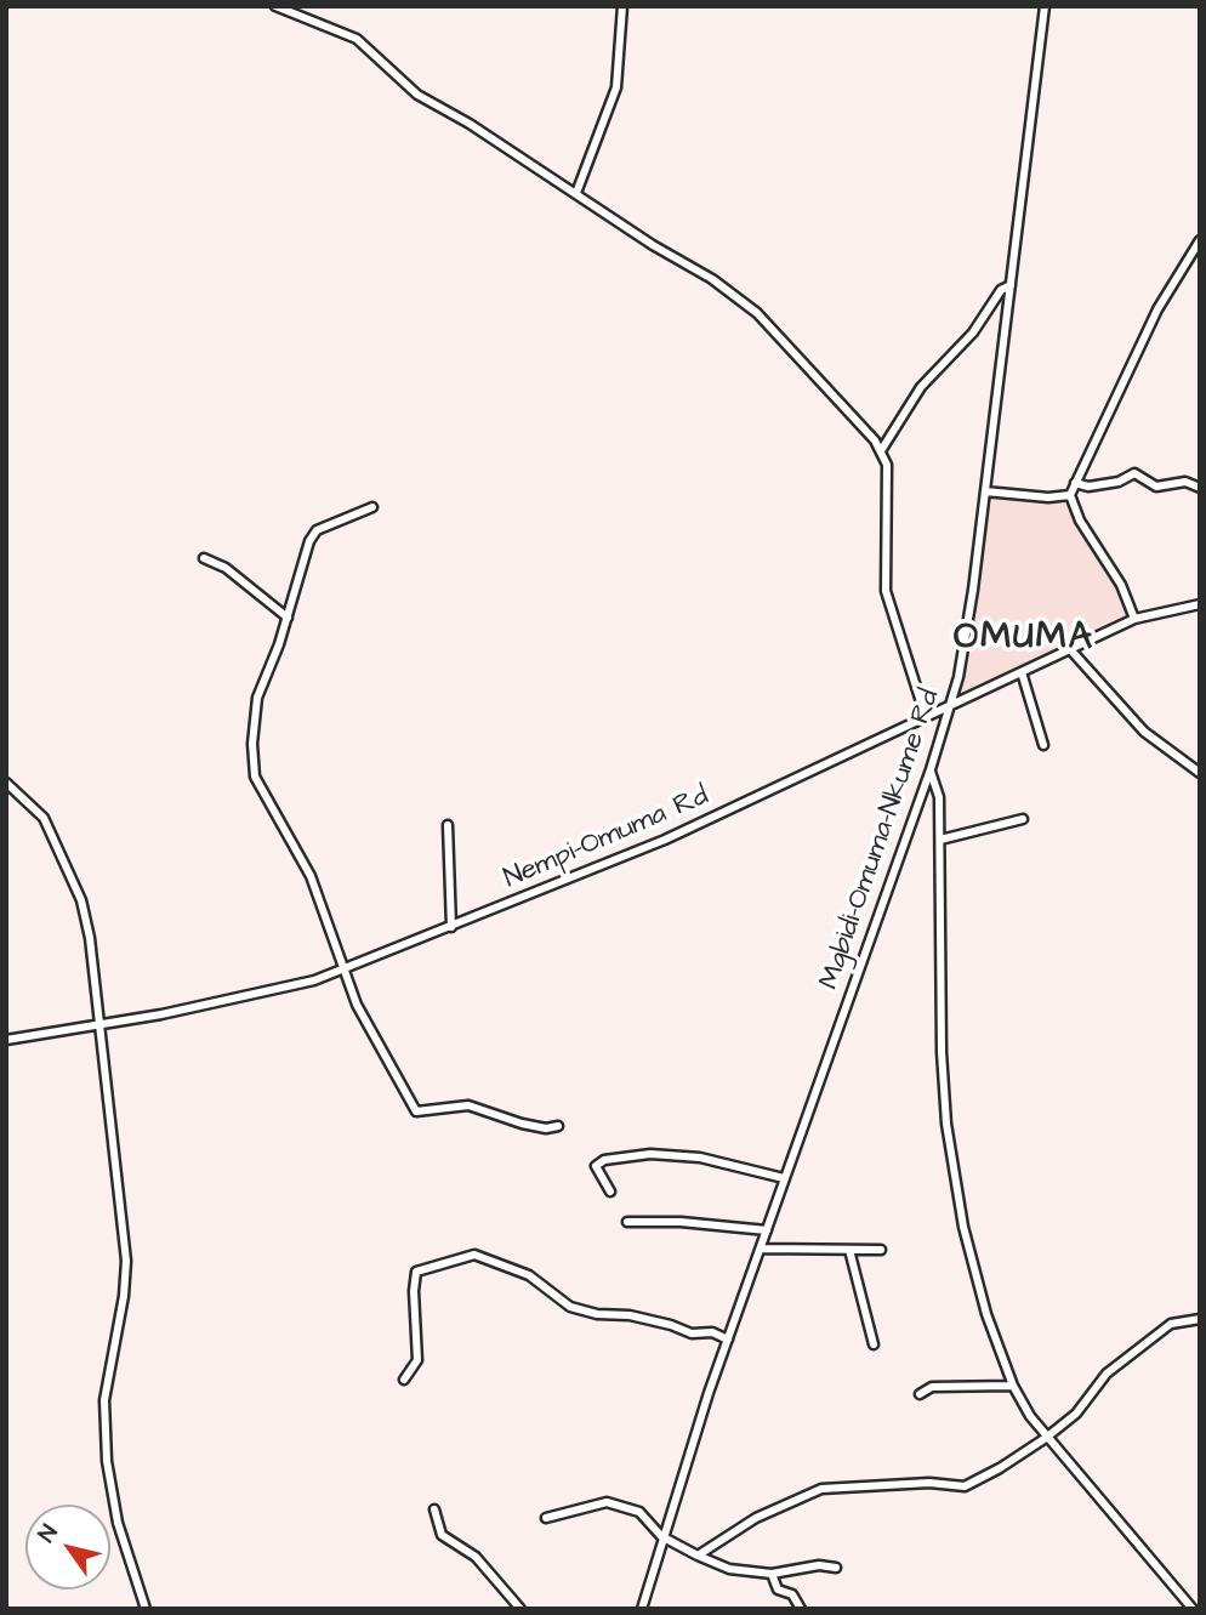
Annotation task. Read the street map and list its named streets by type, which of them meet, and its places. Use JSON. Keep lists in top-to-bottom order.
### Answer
{
  "streets": {
    "street": ["Nempi-Omuma Rd", "Mgbidi-Omuma-Nkume Rd"]
  },
  "crossings": [
    ["Nempi-Omuma Rd", "Mgbidi-Omuma-Nkume Rd"]
  ],
  "districts": ["OMUMA"],
  "north": "top left"
}
